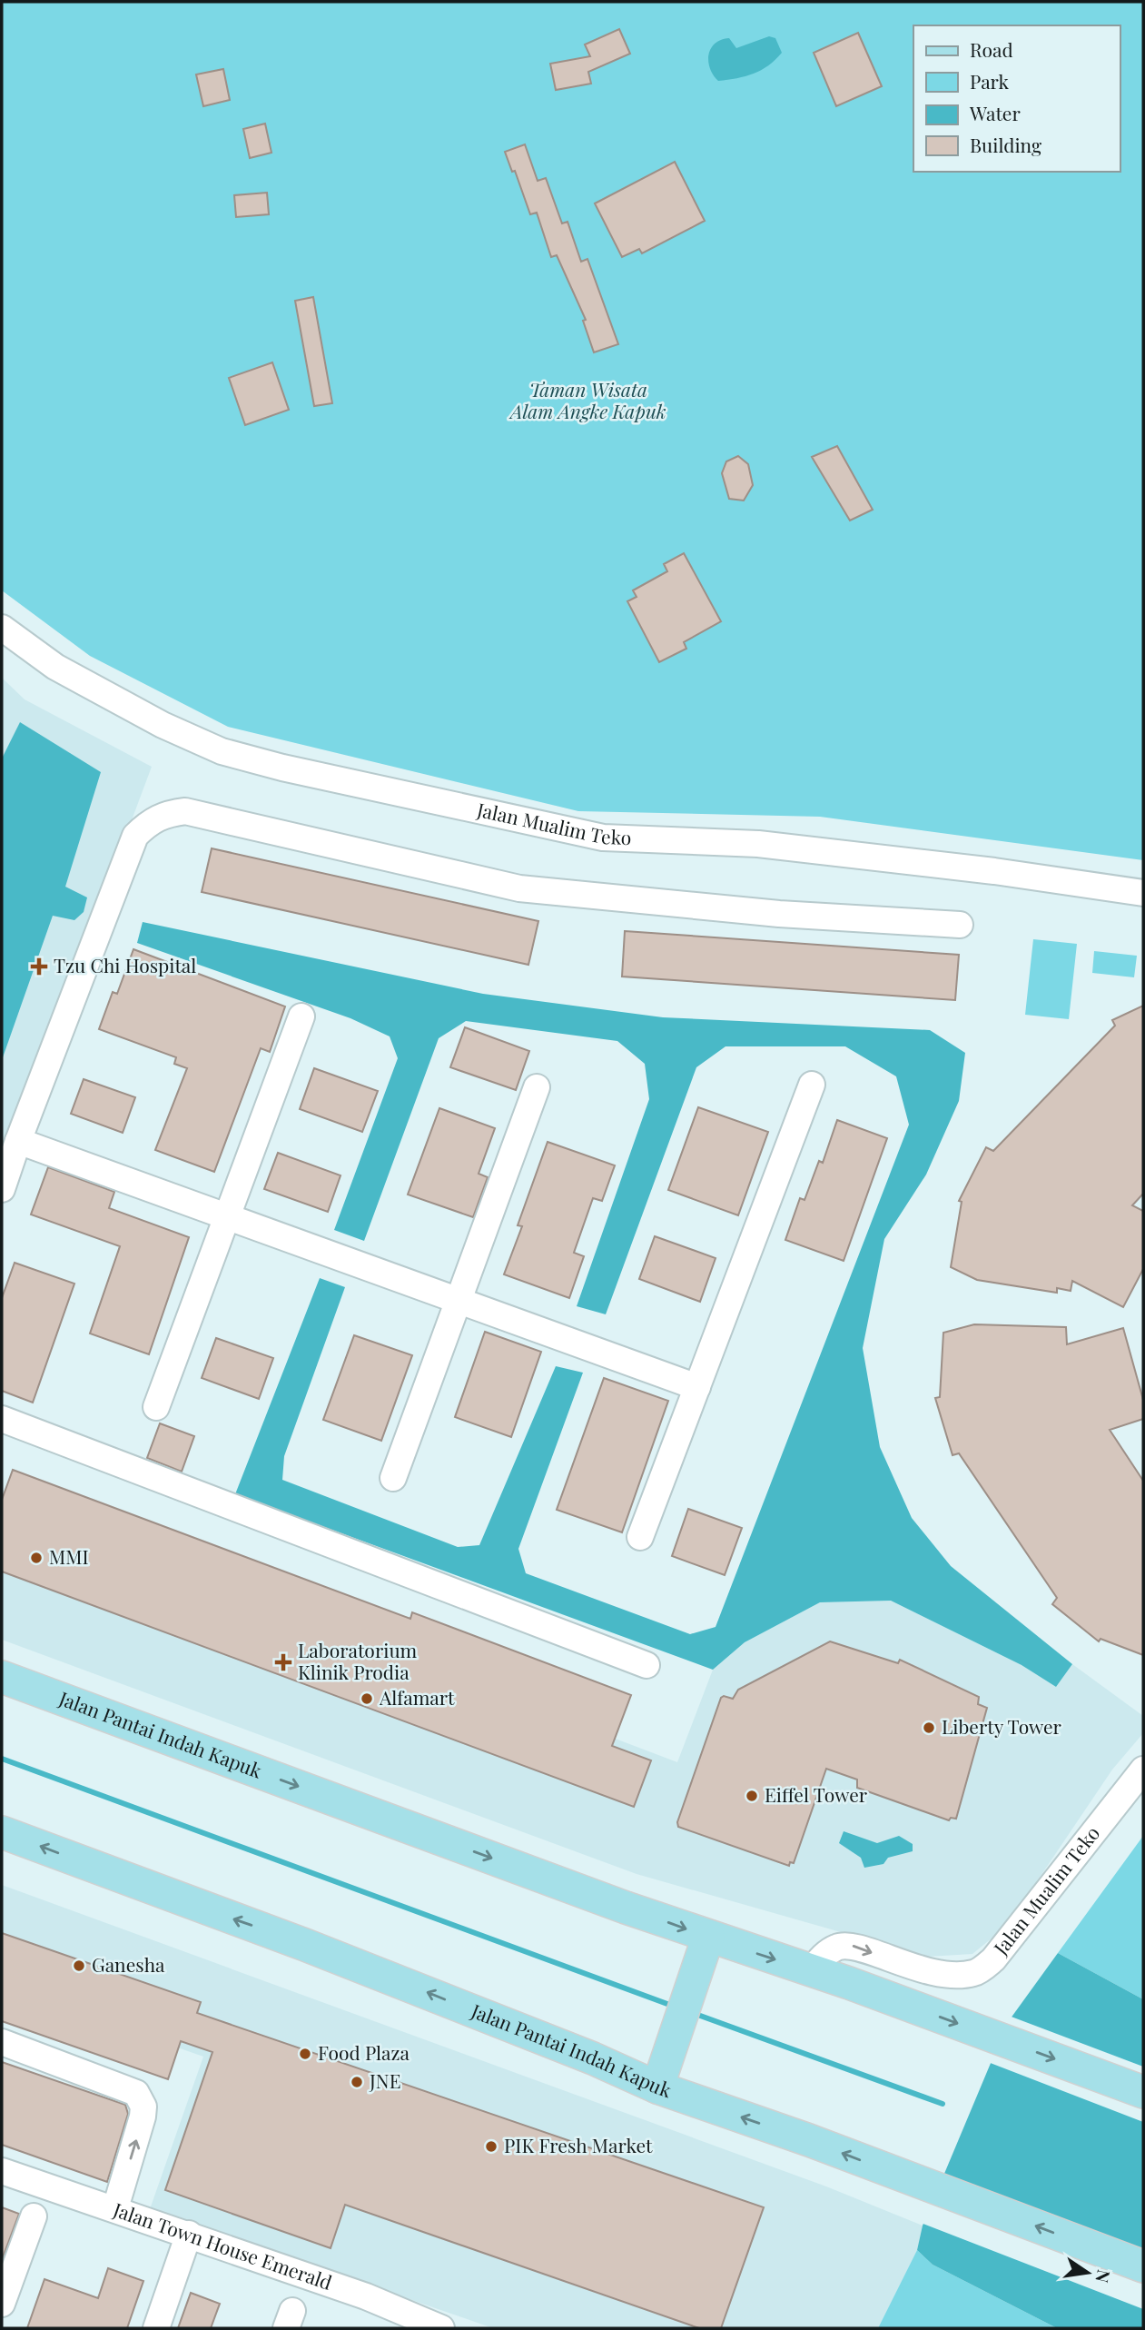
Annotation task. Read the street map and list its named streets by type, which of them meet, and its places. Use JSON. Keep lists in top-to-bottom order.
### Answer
{
  "streets": {
    "main road": ["Jalan Pantai Indah Kapuk"],
    "street": ["Jalan Mualim Teko", "Jalan Town House Emerald"]
  },
  "crossings": [
    ["Jalan Mualim Teko", "Jalan Pantai Indah Kapuk"]
  ],
  "parks": ["Taman Wisata Alam Angke Kapuk"],
  "places": {
    "health": ["Tzu Chi Hospital", "Laboratorium Klinik Prodia"],
    "other": [
      "MMI",
      "Alfamart",
      "Liberty Tower",
      "Eiffel Tower",
      "Ganesha",
      "Food Plaza",
      "JNE",
      "PIK Fresh Market"
    ]
  },
  "legend": [
    "Road",
    "Park",
    "Water",
    "Building"
  ],
  "north": "right"
}
